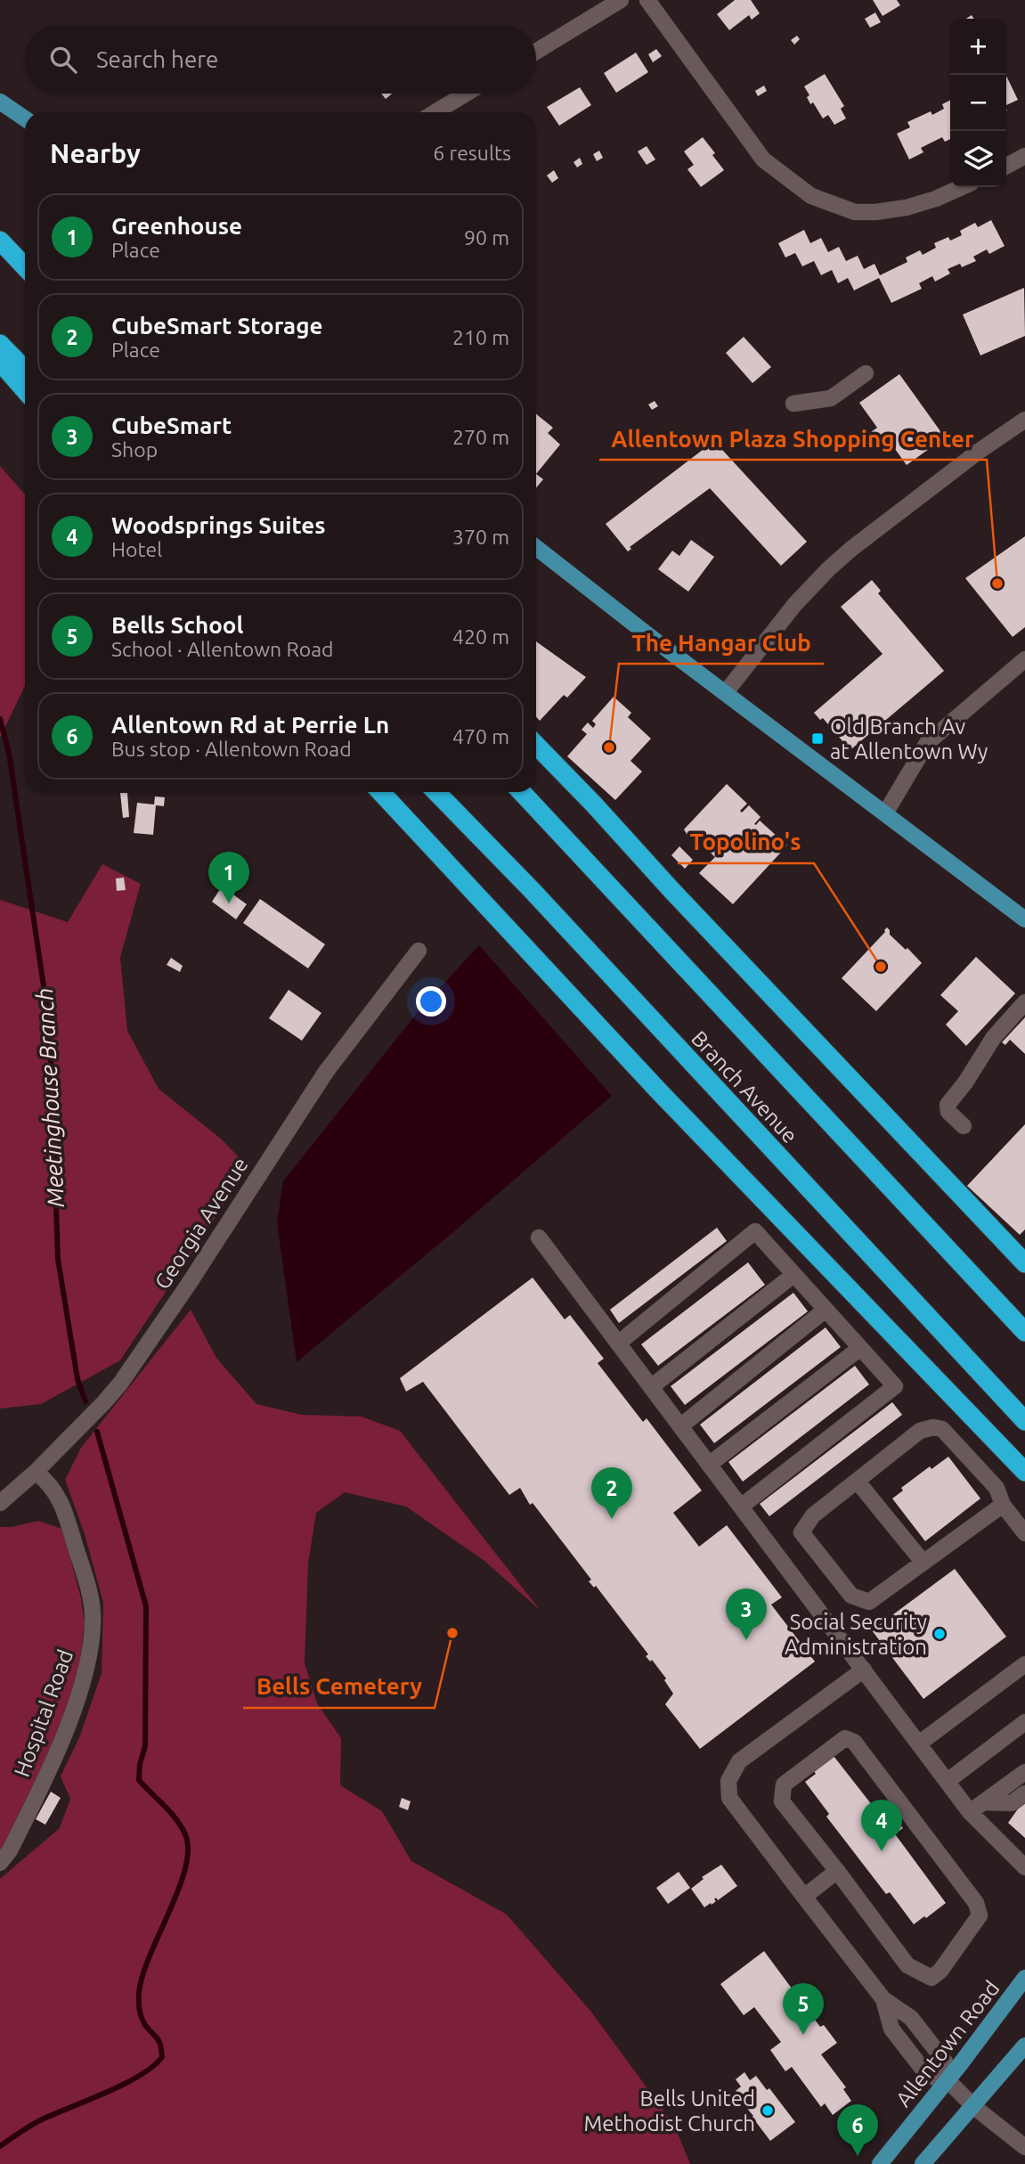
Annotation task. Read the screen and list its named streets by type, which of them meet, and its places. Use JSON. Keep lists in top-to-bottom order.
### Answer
{
  "streets": {
    "highway": ["Branch Avenue"],
    "main road": ["Allentown Road"],
    "street": ["Georgia Avenue", "Hospital Road"]
  },
  "crossings": [
    ["Georgia Avenue", "Hospital Road"]
  ],
  "water": ["Meetinghouse Branch"],
  "places": {
    "other": [
      "Allentown Plaza Shopping Center",
      "The Hangar Club",
      "Topolino's",
      "Bells Cemetery",
      "Social Security Administration",
      "Bells United Methodist Church"
    ],
    "transit": ["Old Branch Av at Allentown Wy"]
  },
  "page": {
    "map_buttons": ["+", "−"],
    "search": "Search here",
    "heading": ["Nearby", "6 results"],
    "list": [
      {
        "mark": "1",
        "name": "Greenhouse",
        "note": "Place",
        "value": "90 m"
      },
      {
        "mark": "2",
        "name": "CubeSmart Storage",
        "note": "Place",
        "value": "210 m"
      },
      {
        "mark": "3",
        "name": "CubeSmart",
        "note": "Shop",
        "value": "270 m"
      },
      {
        "mark": "4",
        "name": "Woodsprings Suites",
        "note": "Hotel",
        "value": "370 m"
      },
      {
        "mark": "5",
        "name": "Bells School",
        "note": "School · Allentown Road",
        "value": "420 m"
      },
      {
        "mark": "6",
        "name": "Allentown Rd at Perrie Ln",
        "note": "Bus stop · Allentown Road",
        "value": "470 m"
      }
    ],
    "pins": [
      "1",
      "2",
      "3",
      "4",
      "5",
      "6"
    ]
  }
}
